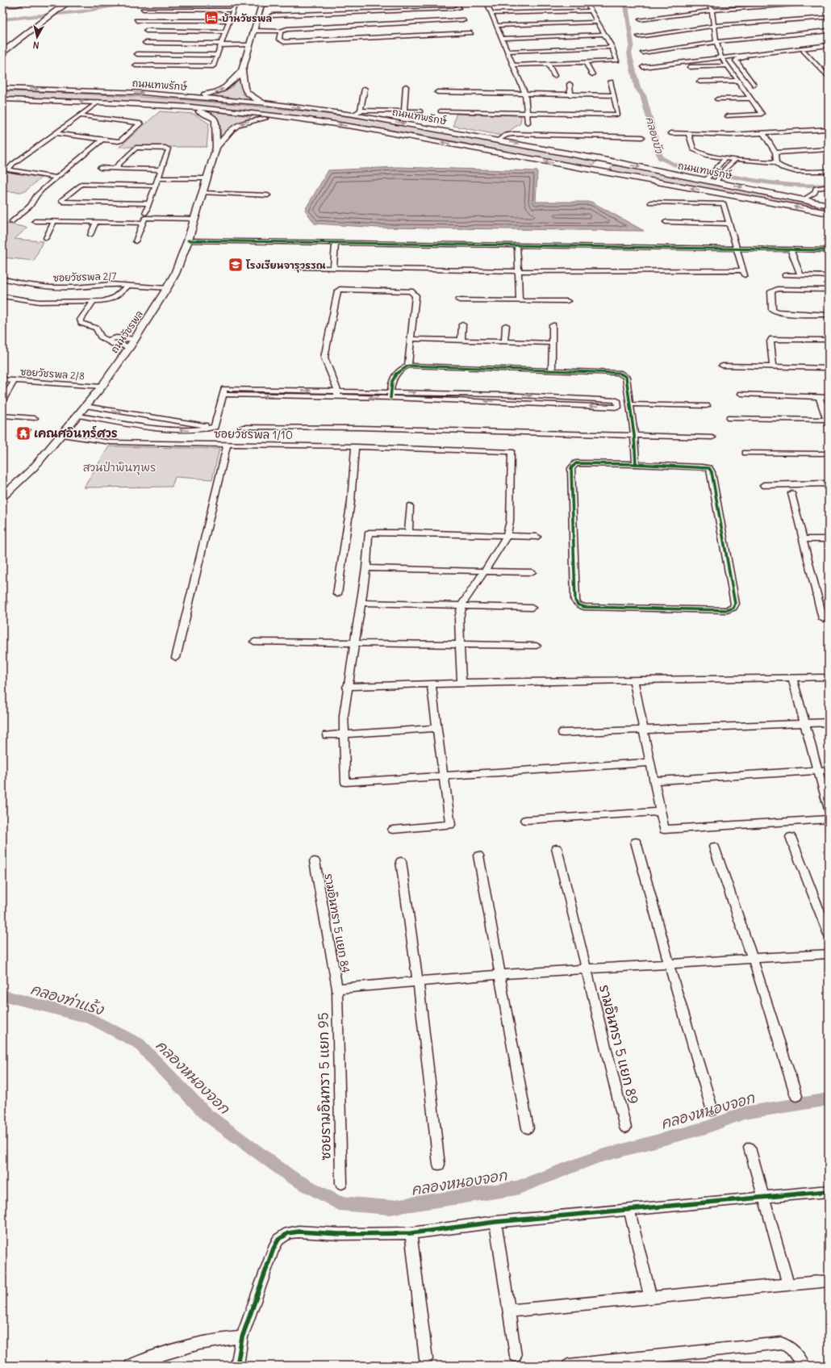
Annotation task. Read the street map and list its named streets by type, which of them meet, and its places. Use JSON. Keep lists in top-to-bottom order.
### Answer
{
  "streets": {
    "main road": ["ถนนเทพรักษ์", "ถนนวัชรพล"],
    "street": [
      "ซอยวัชรพล 2/7",
      "ซอยวัชรพล 2/8",
      "ซอยวัชรพล 1/10",
      "รามอินทรา 5 แยก 84",
      "รามอินทรา 5 แยก 89",
      "ซอยรามอินทรา 5 แยก 95"
    ]
  },
  "crossings": [
    ["ถนนเทพรักษ์", "ถนนวัชรพล"],
    ["ซอยวัชรพล 2/7", "ถนนวัชรพล"],
    ["ถนนวัชรพล", "ซอยวัชรพล 2/8"],
    ["ถนนวัชรพล", "ซอยวัชรพล 1/10"],
    ["รามอินทรา 5 แยก 84", "ซอยรามอินทรา 5 แยก 95"]
  ],
  "water": ["คลองบัว", "คลองท่าแร้ง", "คลองหนองจอก"],
  "parks": ["สวนป่าพินทุพร"],
  "places": {
    "hotel": ["บ้านวัชรพล"],
    "school or university": ["โรงเรียนจารุวรรณ"],
    "temple": ["เคณศอินทร์ศวร"]
  },
  "north": "bottom"
}
